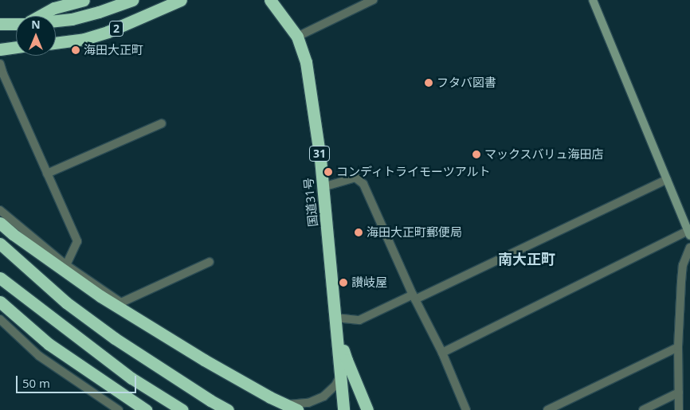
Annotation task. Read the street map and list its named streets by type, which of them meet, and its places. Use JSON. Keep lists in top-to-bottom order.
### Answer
{
  "streets": {
    "highway": ["2", "31", "国道31号"]
  },
  "districts": ["南大正町"],
  "places": [
    "海田大正町",
    "フタバ図書",
    "マックスバリュ海田店",
    "コンディトライモーツアルト",
    "海田大正町郵便局",
    "讃岐屋"
  ],
  "scale_bar": "50 m",
  "north": "top"
}
